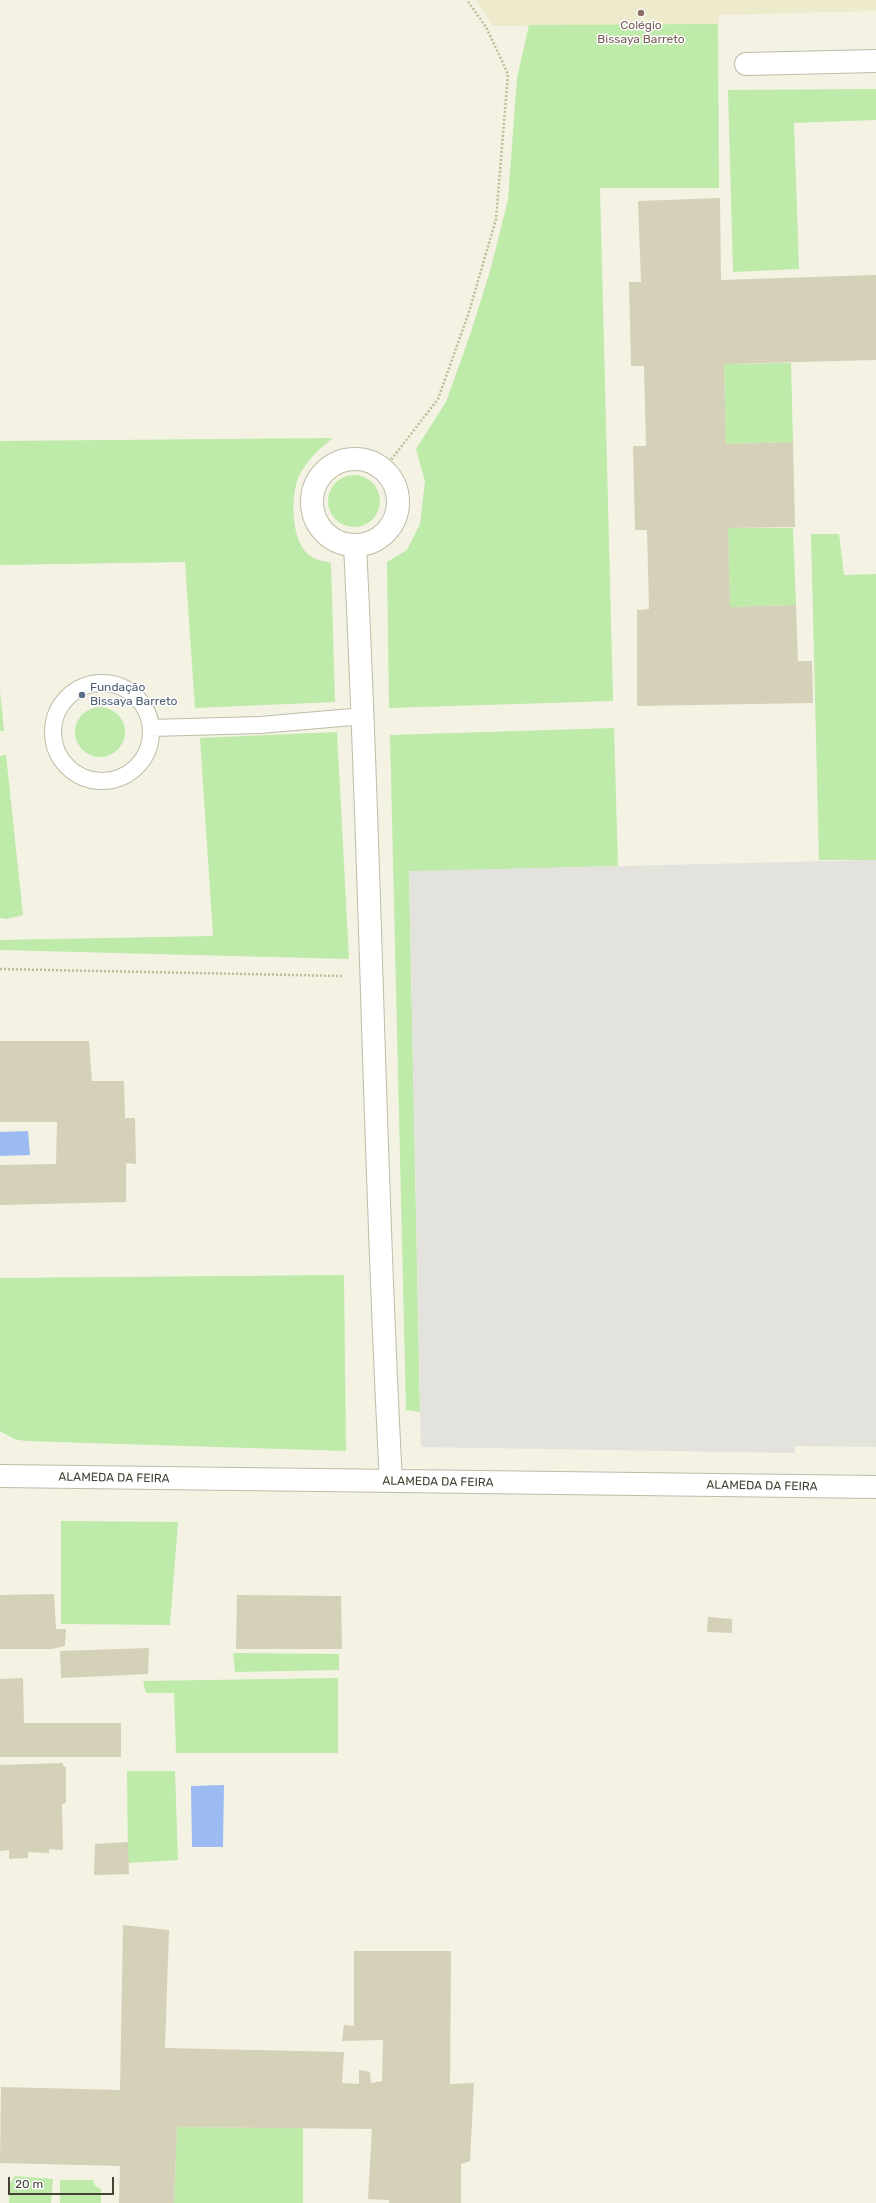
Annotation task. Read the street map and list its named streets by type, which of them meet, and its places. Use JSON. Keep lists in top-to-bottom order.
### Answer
{
  "streets": {
    "street": ["ALAMEDA DA FEIRA"]
  },
  "places": ["Colégio Bissaya Barreto", "Fundação Bissaya Barreto"],
  "scale_bar": "20 m"
}
